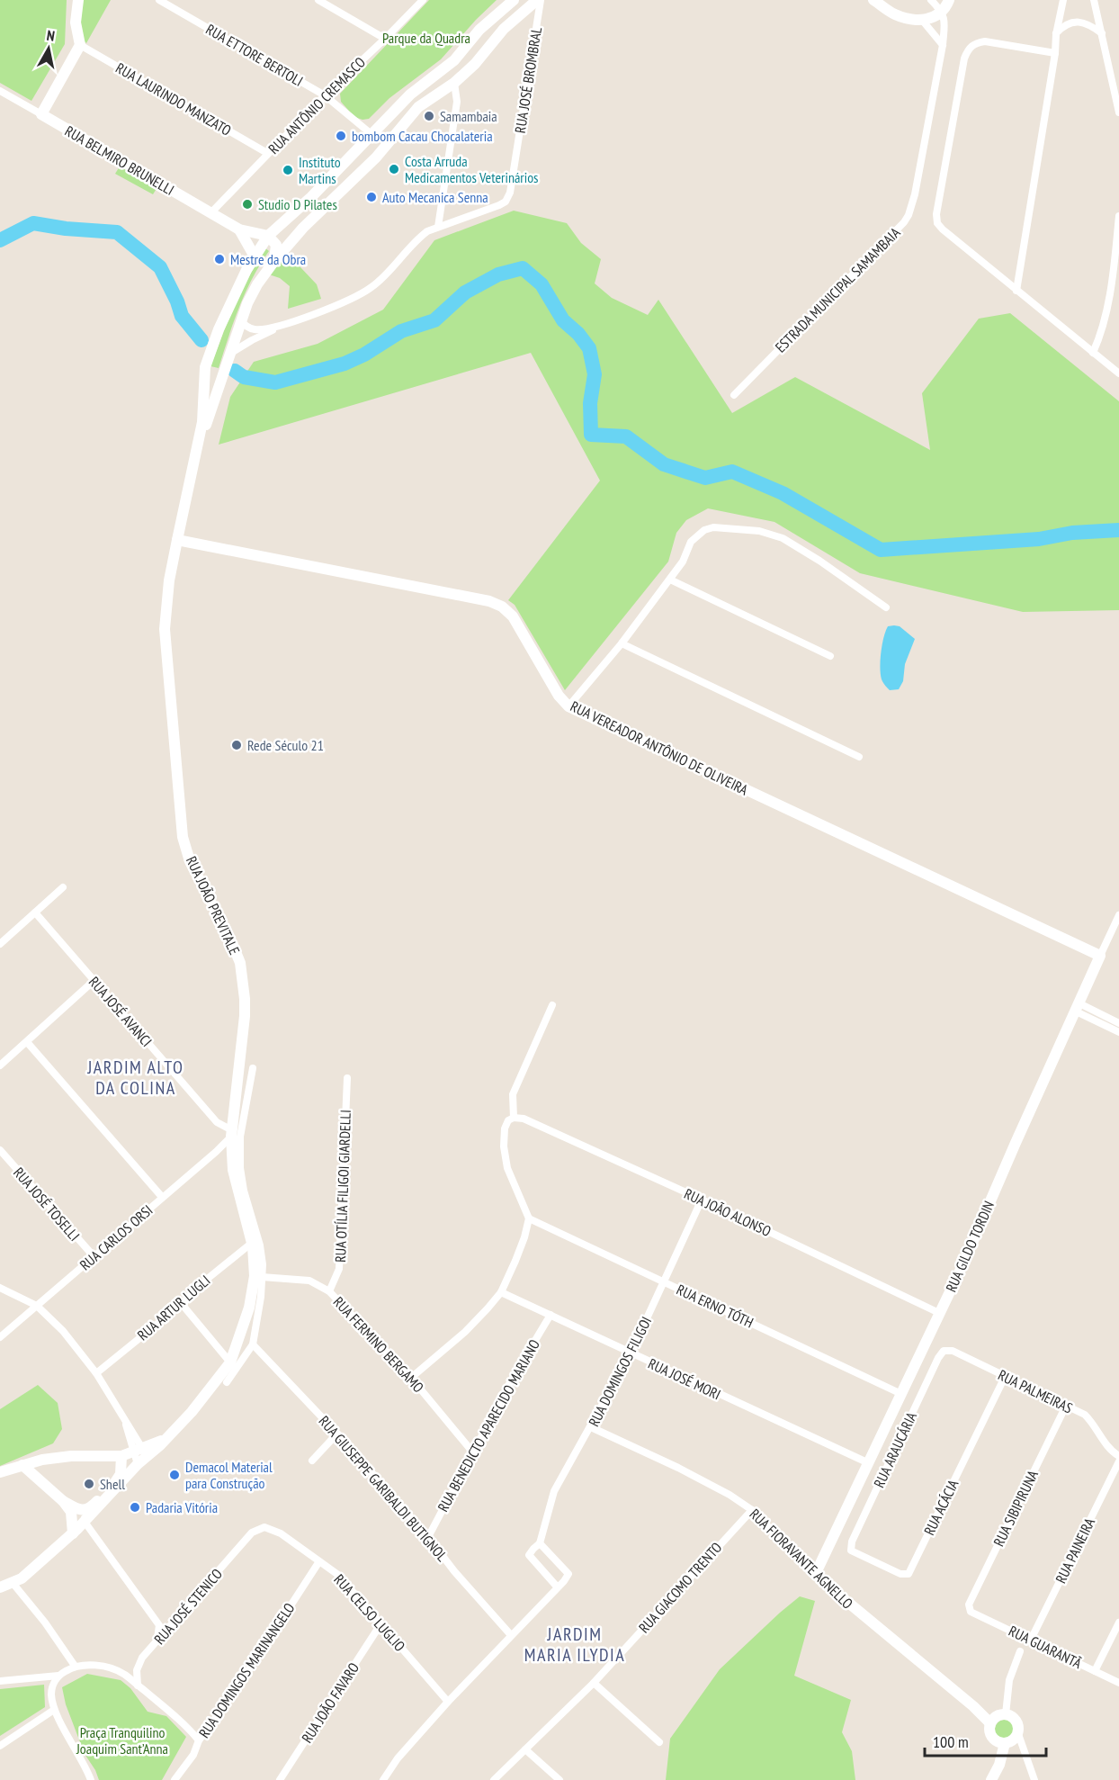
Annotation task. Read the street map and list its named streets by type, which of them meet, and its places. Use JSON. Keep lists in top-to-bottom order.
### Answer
{
  "streets": {
    "main road": [
      "RUA BELMIRO BRUNELLI",
      "RUA VEREADOR ANTÔNIO DE OLIVEIRA",
      "RUA JOÃO PREVITALE",
      "RUA GILDO TORDIN",
      "RUA FIORAVANTE AGNELLO"
    ],
    "street": [
      "RUA ETTORE BERTOLI",
      "RUA JOSÉ BROMBRAL",
      "RUA LAURINDO MANZATO",
      "RUA ANTÔNIO CREMASCO",
      "ESTRADA MUNICIPAL SAMAMBAIA",
      "RUA JOSÉ AVANCI",
      "RUA OTÍLIA FILIGOI GIARDELLI",
      "RUA JOSÉ TOSELLI",
      "RUA JOÃO ALONSO",
      "RUA CARLOS ORSI",
      "RUA ERNO TÓTH",
      "RUA ARTUR LUGLI",
      "RUA FERMINO BERGAMO",
      "RUA DOMINGOS FILIGOI",
      "RUA JOSÉ MORI",
      "RUA PALMEIRAS",
      "RUA BENEDICTO APARECIDO MARIANO",
      "RUA ARAUCÁRIA",
      "RUA GIUSEPPE GARIBALDI BUTIGNOL",
      "RUA ACÁCIA",
      "RUA SIBIPIRUNA",
      "RUA PAINEIRA",
      "RUA GIACOMO TRENTO",
      "RUA JOSÉ STENICO",
      "RUA CELSO LUGLIO",
      "RUA GUARANTÃ",
      "RUA DOMINGOS MARINANGELO",
      "RUA JOÃO FAVARO"
    ]
  },
  "crossings": [
    ["RUA ETTORE BERTOLI", "RUA ANTÔNIO CREMASCO"],
    ["RUA ETTORE BERTOLI", "RUA JOÃO PREVITALE"],
    ["RUA JOSÉ BROMBRAL", "RUA JOÃO PREVITALE"],
    ["RUA LAURINDO MANZATO", "RUA ANTÔNIO CREMASCO"],
    ["RUA ANTÔNIO CREMASCO", "RUA BELMIRO BRUNELLI"],
    ["RUA BELMIRO BRUNELLI", "RUA JOÃO PREVITALE"],
    ["RUA VEREADOR ANTÔNIO DE OLIVEIRA", "RUA JOÃO PREVITALE"],
    ["RUA VEREADOR ANTÔNIO DE OLIVEIRA", "RUA GILDO TORDIN"],
    ["RUA JOÃO PREVITALE", "RUA JOSÉ AVANCI"],
    ["RUA JOÃO PREVITALE", "RUA CARLOS ORSI"],
    ["RUA JOÃO PREVITALE", "RUA ARTUR LUGLI"],
    ["RUA JOSÉ AVANCI", "RUA CARLOS ORSI"],
    ["RUA OTÍLIA FILIGOI GIARDELLI", "RUA FERMINO BERGAMO"],
    ["RUA JOSÉ TOSELLI", "RUA CARLOS ORSI"],
    ["RUA JOÃO ALONSO", "RUA GILDO TORDIN"],
    ["RUA JOÃO ALONSO", "RUA DOMINGOS FILIGOI"],
    ["RUA GILDO TORDIN", "RUA ERNO TÓTH"],
    ["RUA GILDO TORDIN", "RUA JOSÉ MORI"],
    ["RUA GILDO TORDIN", "RUA FIORAVANTE AGNELLO"],
    ["RUA ERNO TÓTH", "RUA DOMINGOS FILIGOI"],
    ["RUA FERMINO BERGAMO", "RUA BENEDICTO APARECIDO MARIANO"],
    ["RUA DOMINGOS FILIGOI", "RUA JOSÉ MORI"],
    ["RUA DOMINGOS FILIGOI", "RUA FIORAVANTE AGNELLO"],
    ["RUA JOSÉ MORI", "RUA BENEDICTO APARECIDO MARIANO"],
    ["RUA PALMEIRAS", "RUA ARAUCÁRIA"],
    ["RUA PALMEIRAS", "RUA ACÁCIA"],
    ["RUA PALMEIRAS", "RUA SIBIPIRUNA"],
    ["RUA BENEDICTO APARECIDO MARIANO", "RUA GIUSEPPE GARIBALDI BUTIGNOL"],
    ["RUA ARAUCÁRIA", "RUA ACÁCIA"],
    ["RUA SIBIPIRUNA", "RUA GUARANTÃ"],
    ["RUA PAINEIRA", "RUA GUARANTÃ"],
    ["RUA FIORAVANTE AGNELLO", "RUA GIACOMO TRENTO"],
    ["RUA JOSÉ STENICO", "RUA CELSO LUGLIO"],
    ["RUA CELSO LUGLIO", "RUA DOMINGOS MARINANGELO"],
    ["RUA CELSO LUGLIO", "RUA JOÃO FAVARO"]
  ],
  "districts": ["JARDIM ALTO DA COLINA", "JARDIM MARIA ILYDIA"],
  "parks": ["Parque da Quadra", "Praça Tranquilino Joaquim Sant’Anna"],
  "places": [
    "Samambaia",
    "bombom Cacau Chocalateria",
    "Costa Arruda Medicamentos Veterinários",
    "Instituto Martins",
    "Auto Mecanica Senna",
    "Studio D Pilates",
    "Mestre da Obra",
    "Rede Século 21",
    "Demacol Material para Construção",
    "Shell",
    "Padaria Vitória"
  ],
  "scale_bar": "100 m",
  "north": "top"
}
